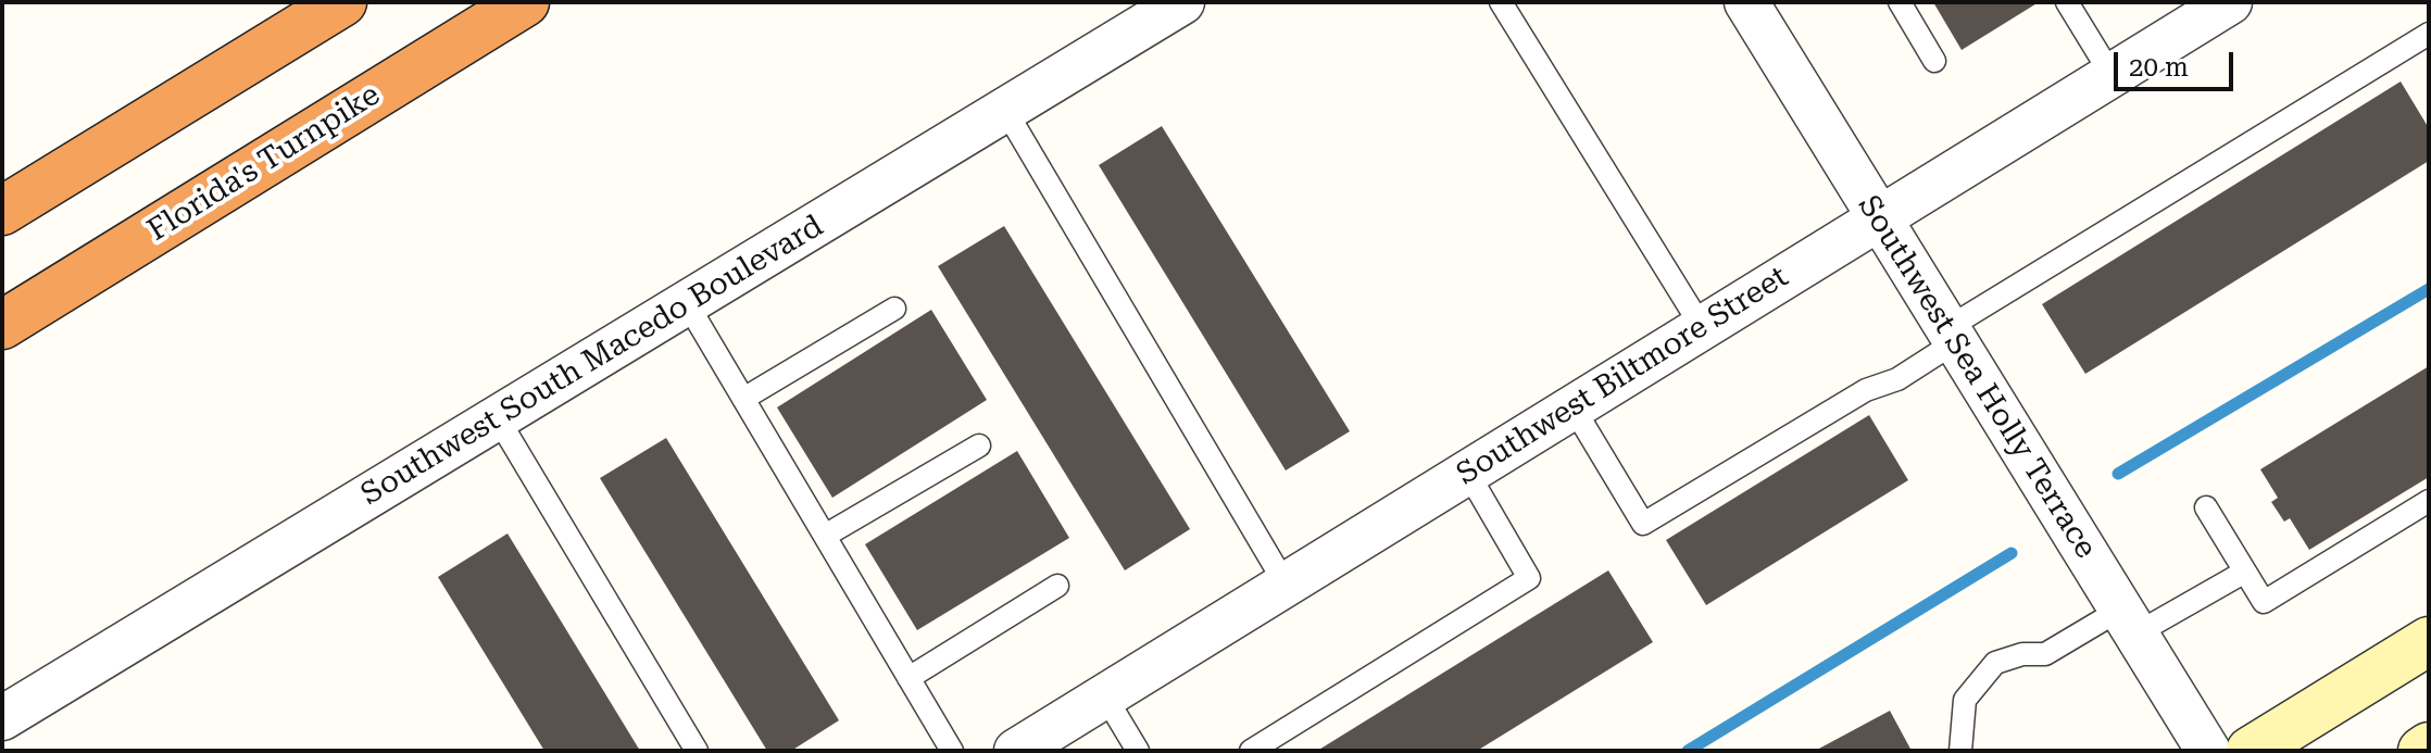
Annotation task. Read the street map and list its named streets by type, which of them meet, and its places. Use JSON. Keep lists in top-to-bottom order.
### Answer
{
  "streets": {
    "highway": ["Florida's Turnpike"],
    "street": ["Southwest South Macedo Boulevard", "Southwest Biltmore Street", "Southwest Sea Holly Terrace"]
  },
  "crossings": [
    ["Southwest Biltmore Street", "Southwest Sea Holly Terrace"]
  ],
  "scale_bar": "20 m"
}
